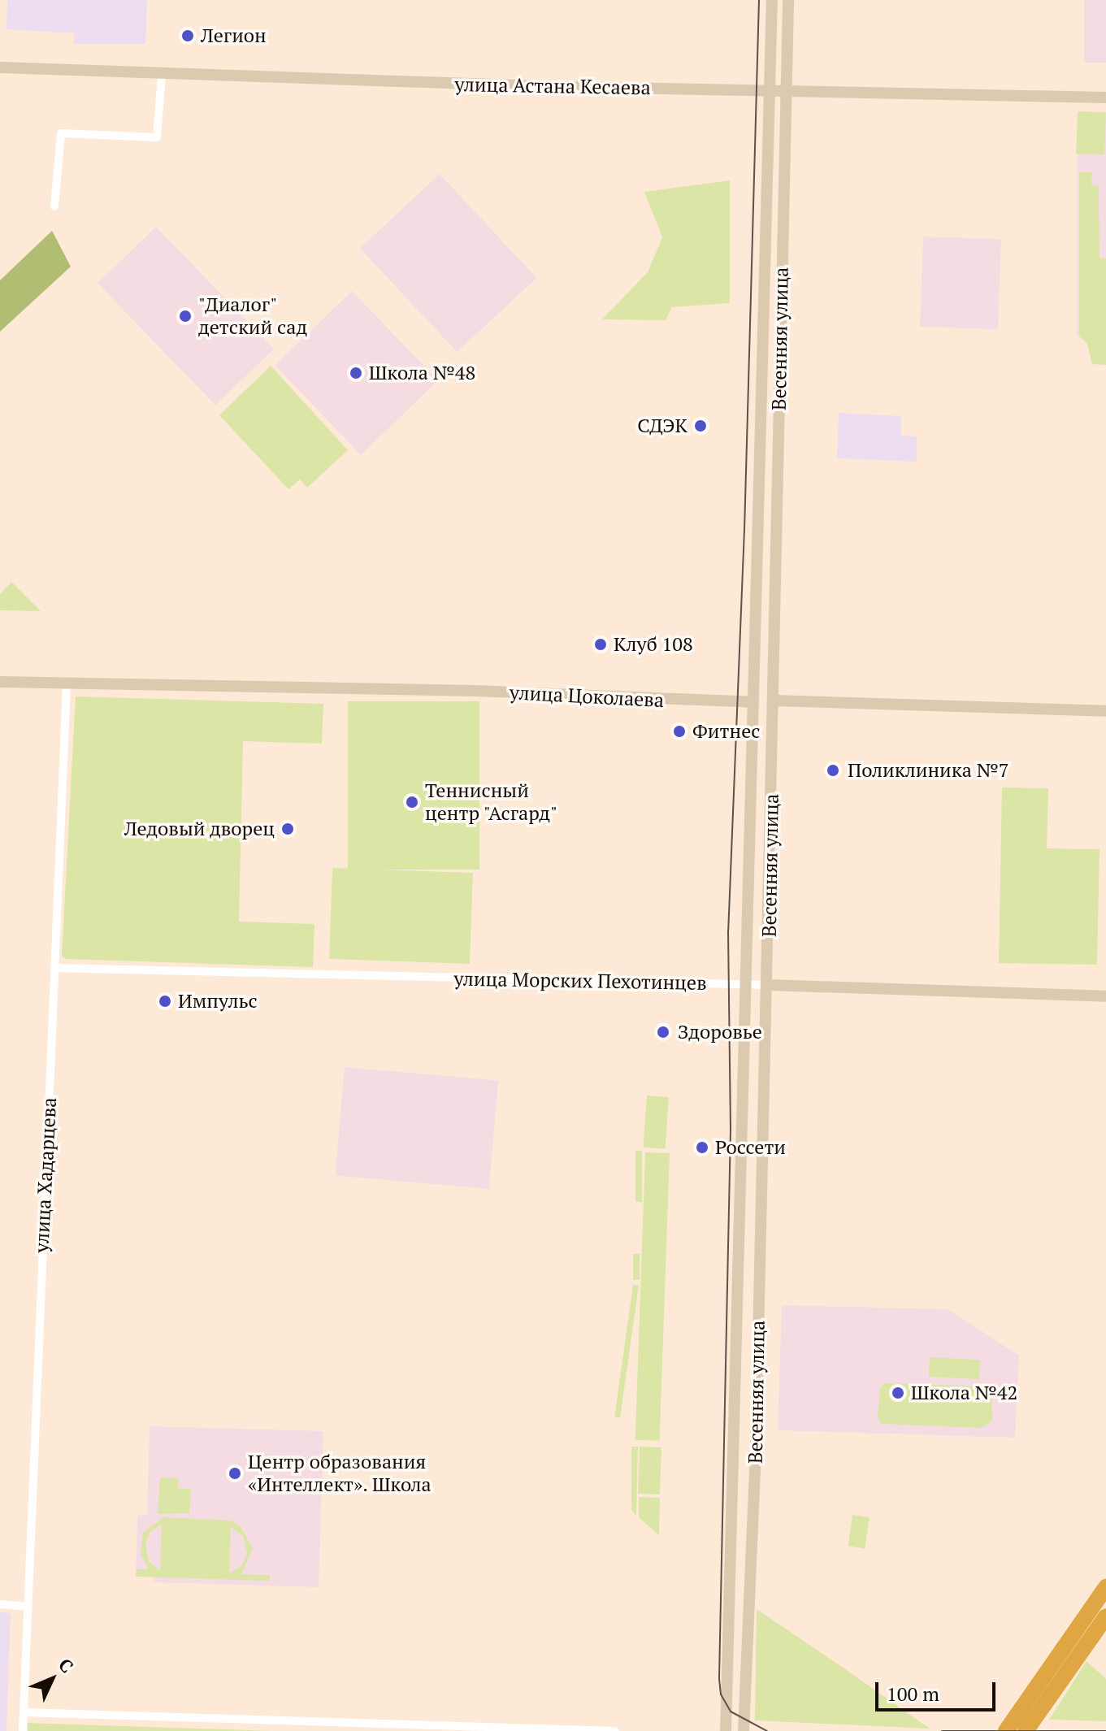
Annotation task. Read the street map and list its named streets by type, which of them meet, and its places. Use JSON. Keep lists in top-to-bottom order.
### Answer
{
  "streets": {
    "street": [
      "улица Астана Кесаева",
      "Весенняя улица",
      "улица Цоколаева",
      "улица Морских Пехотинцев",
      "улица Хадарцева"
    ]
  },
  "crossings": [
    ["улица Астана Кесаева", "Весенняя улица"],
    ["Весенняя улица", "улица Цоколаева"],
    ["Весенняя улица", "улица Морских Пехотинцев"],
    ["улица Цоколаева", "улица Хадарцева"],
    ["улица Морских Пехотинцев", "улица Хадарцева"]
  ],
  "places": [
    "Легион",
    "\"Диалог\" детский сад",
    "Школа №48",
    "СДЭК",
    "Клуб 108",
    "Фитнес",
    "Поликлиника №7",
    "Теннисный центр \"Асгард\"",
    "Ледовый дворец",
    "Импульс",
    "Здоровье",
    "Россети",
    "Школа №42",
    "Центр образования «Интеллект». Школа"
  ],
  "scale_bar": "100 m",
  "north": "top right"
}
